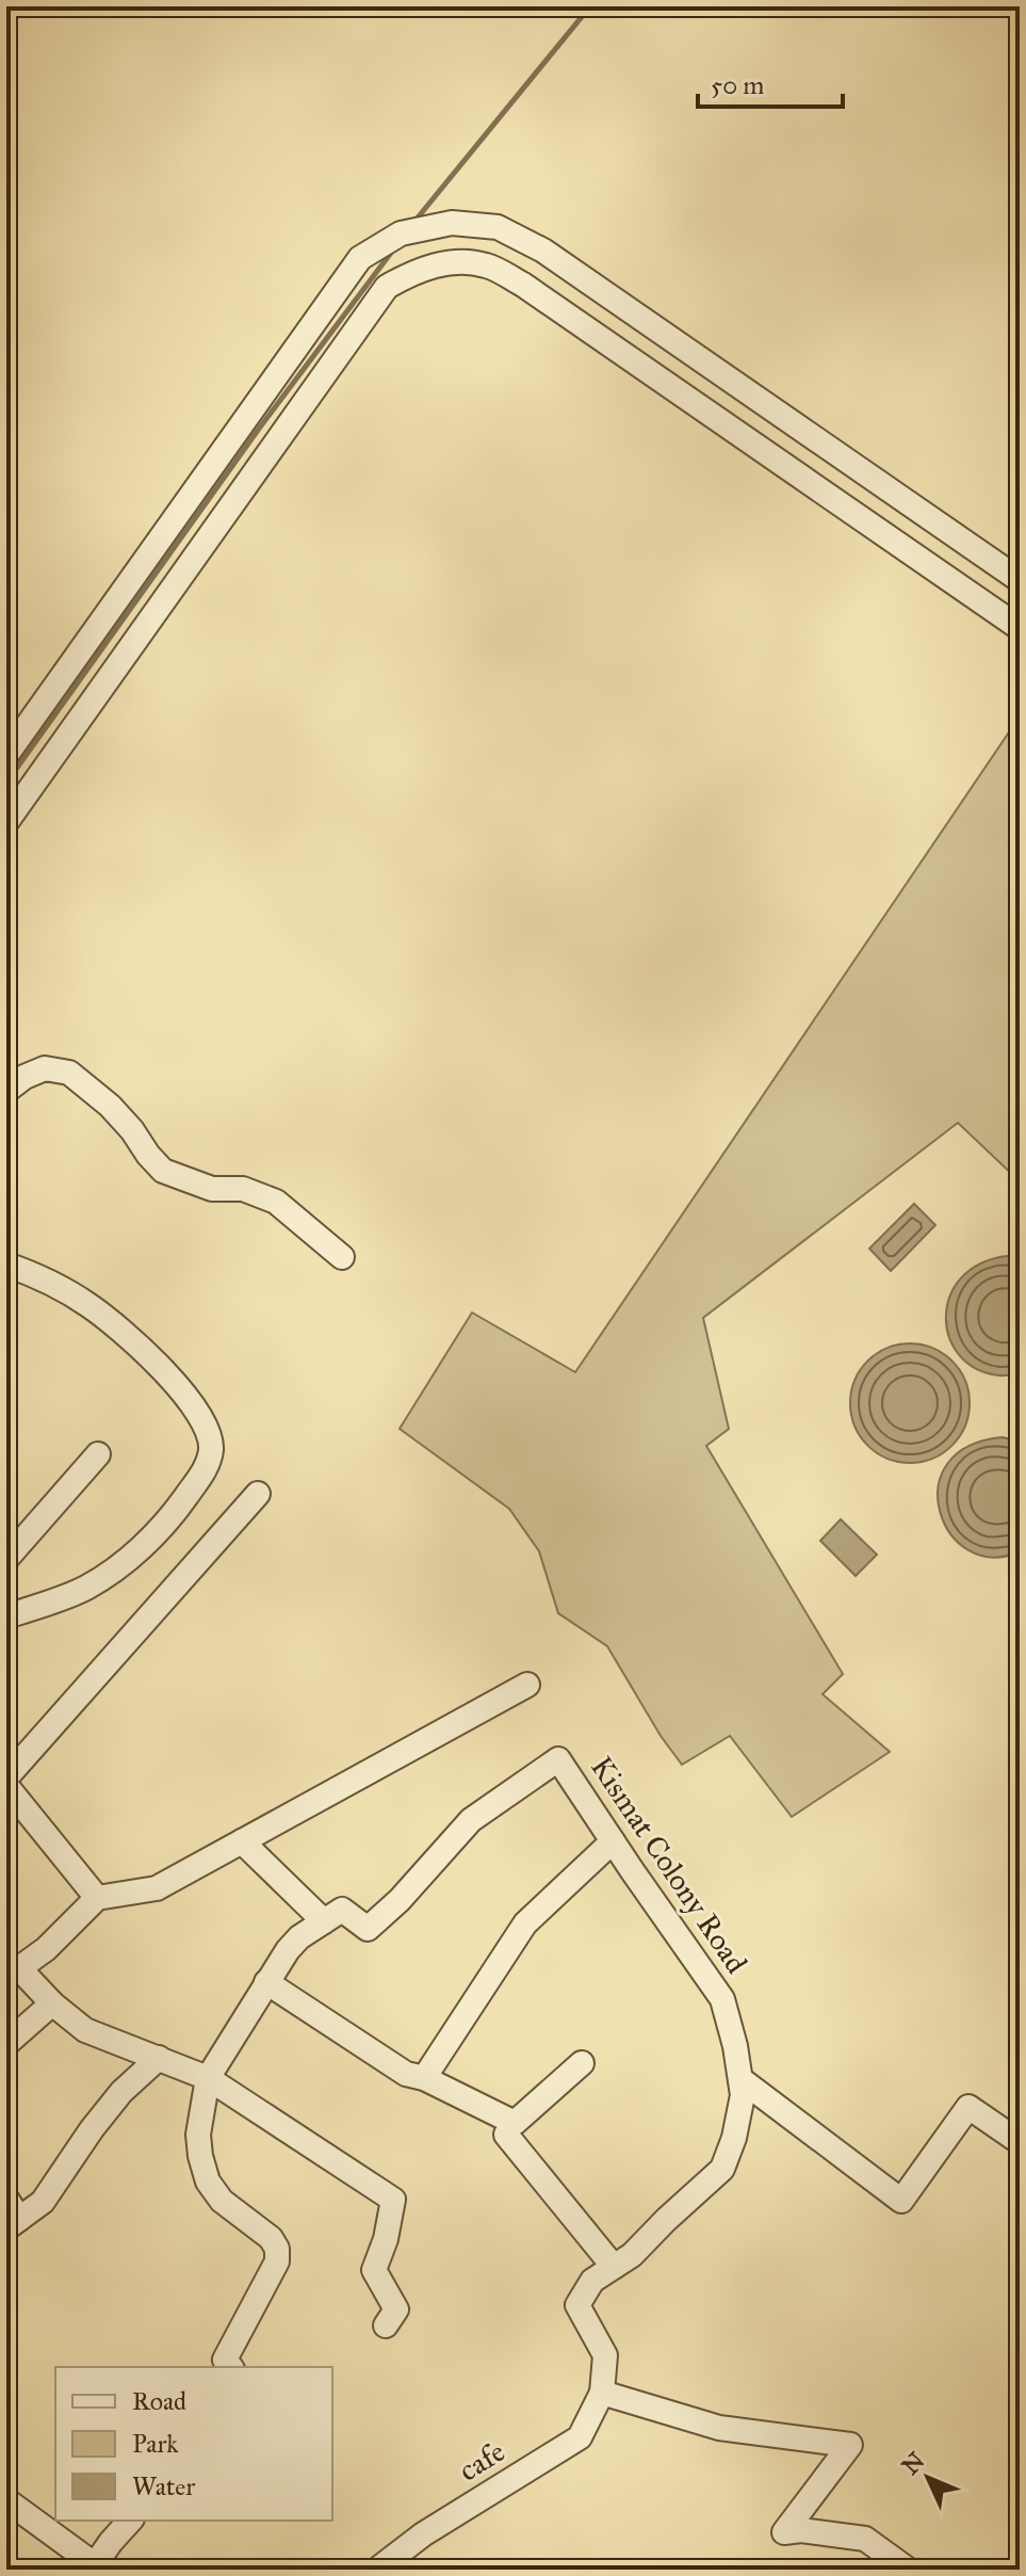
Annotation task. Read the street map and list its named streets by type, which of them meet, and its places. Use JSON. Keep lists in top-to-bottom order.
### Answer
{
  "streets": {
    "street": ["Kismat Colony Road", "cafe"]
  },
  "crossings": [
    ["Kismat Colony Road", "cafe"]
  ],
  "legend": ["Road", "Park", "Water"],
  "scale_bar": "50 m",
  "north": "top left"
}
